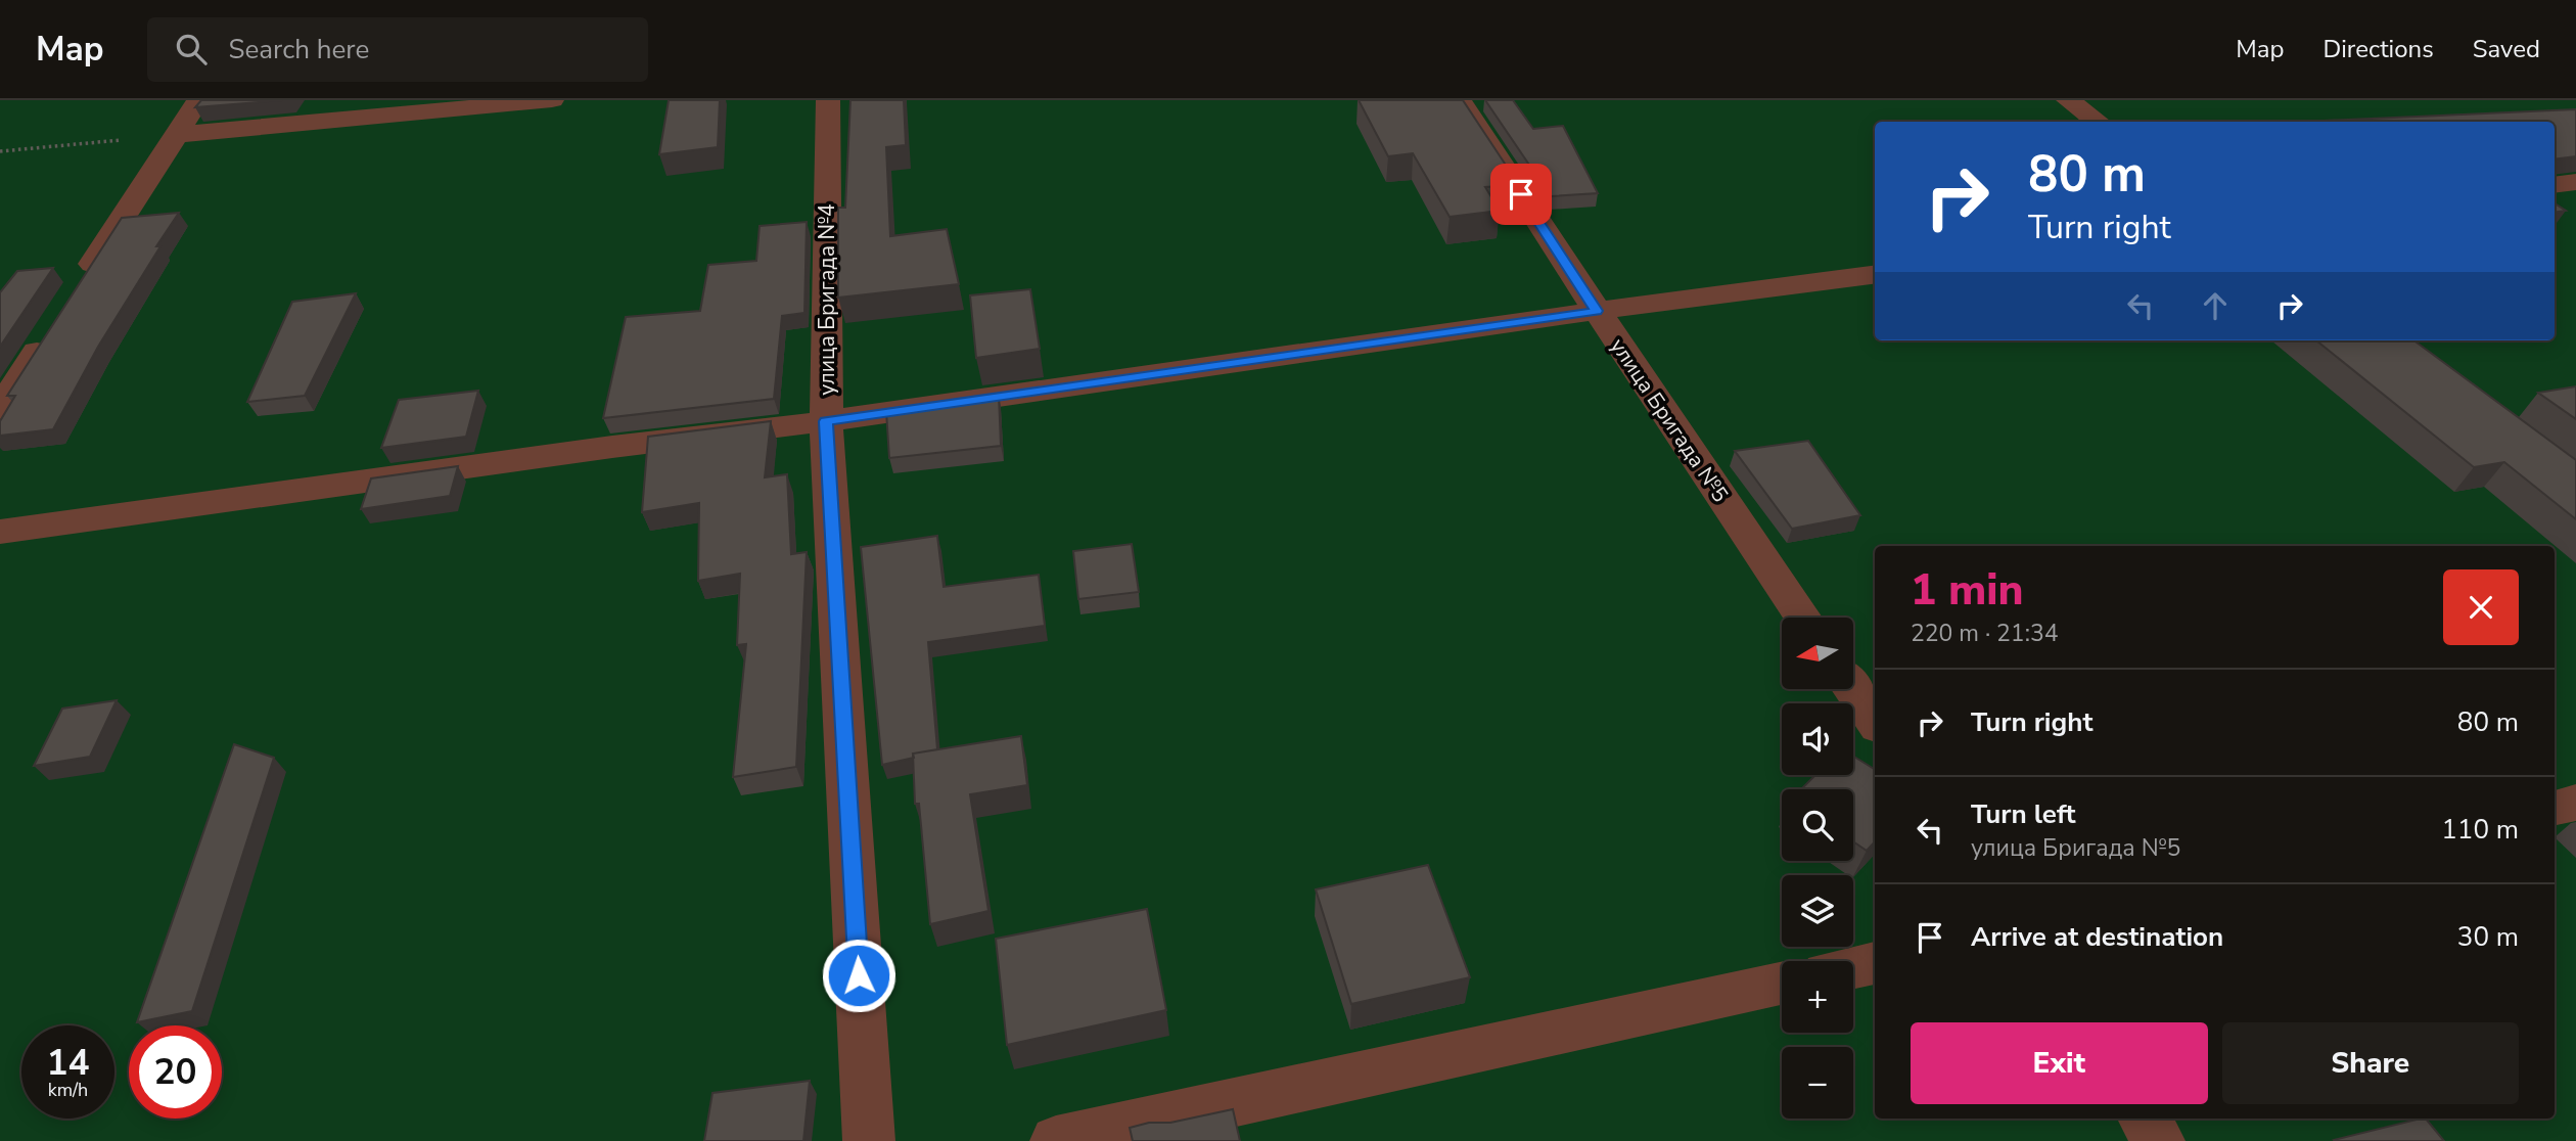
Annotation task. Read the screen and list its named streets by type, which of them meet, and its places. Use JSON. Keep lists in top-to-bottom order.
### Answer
{
  "streets": {
    "lane": ["улица Бригада №4", "улица Бригада №5"]
  },
  "north": "left",
  "page": {
    "header": "Map",
    "search": "Search here",
    "nav": ["Map", "Directions", "Saved"],
    "turn": ["80 m", "Turn right"],
    "heading": ["1 min", "220 m · 21:34"],
    "map_buttons": ["+", "−"],
    "list": [
      {
        "name": "Turn right",
        "value": "80 m"
      },
      {
        "name": "Turn left",
        "note": "улица Бригада №5",
        "value": "110 m"
      },
      {
        "name": "Arrive at destination",
        "value": "30 m"
      }
    ],
    "buttons": ["Exit", "Share"],
    "speed": "14 km/h",
    "limit": "20"
  }
}
